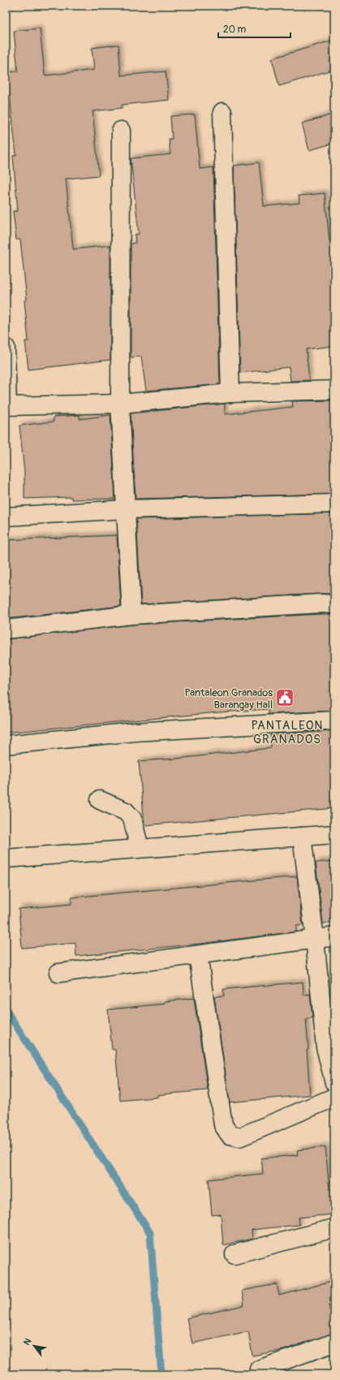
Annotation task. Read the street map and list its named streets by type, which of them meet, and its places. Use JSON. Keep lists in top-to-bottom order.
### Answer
{
  "districts": ["PANTALEON GRANADOS"],
  "places": {
    "public building": ["Pantaleon Granados Barangay Hall"]
  },
  "scale_bar": "20 m",
  "north": "top left"
}
